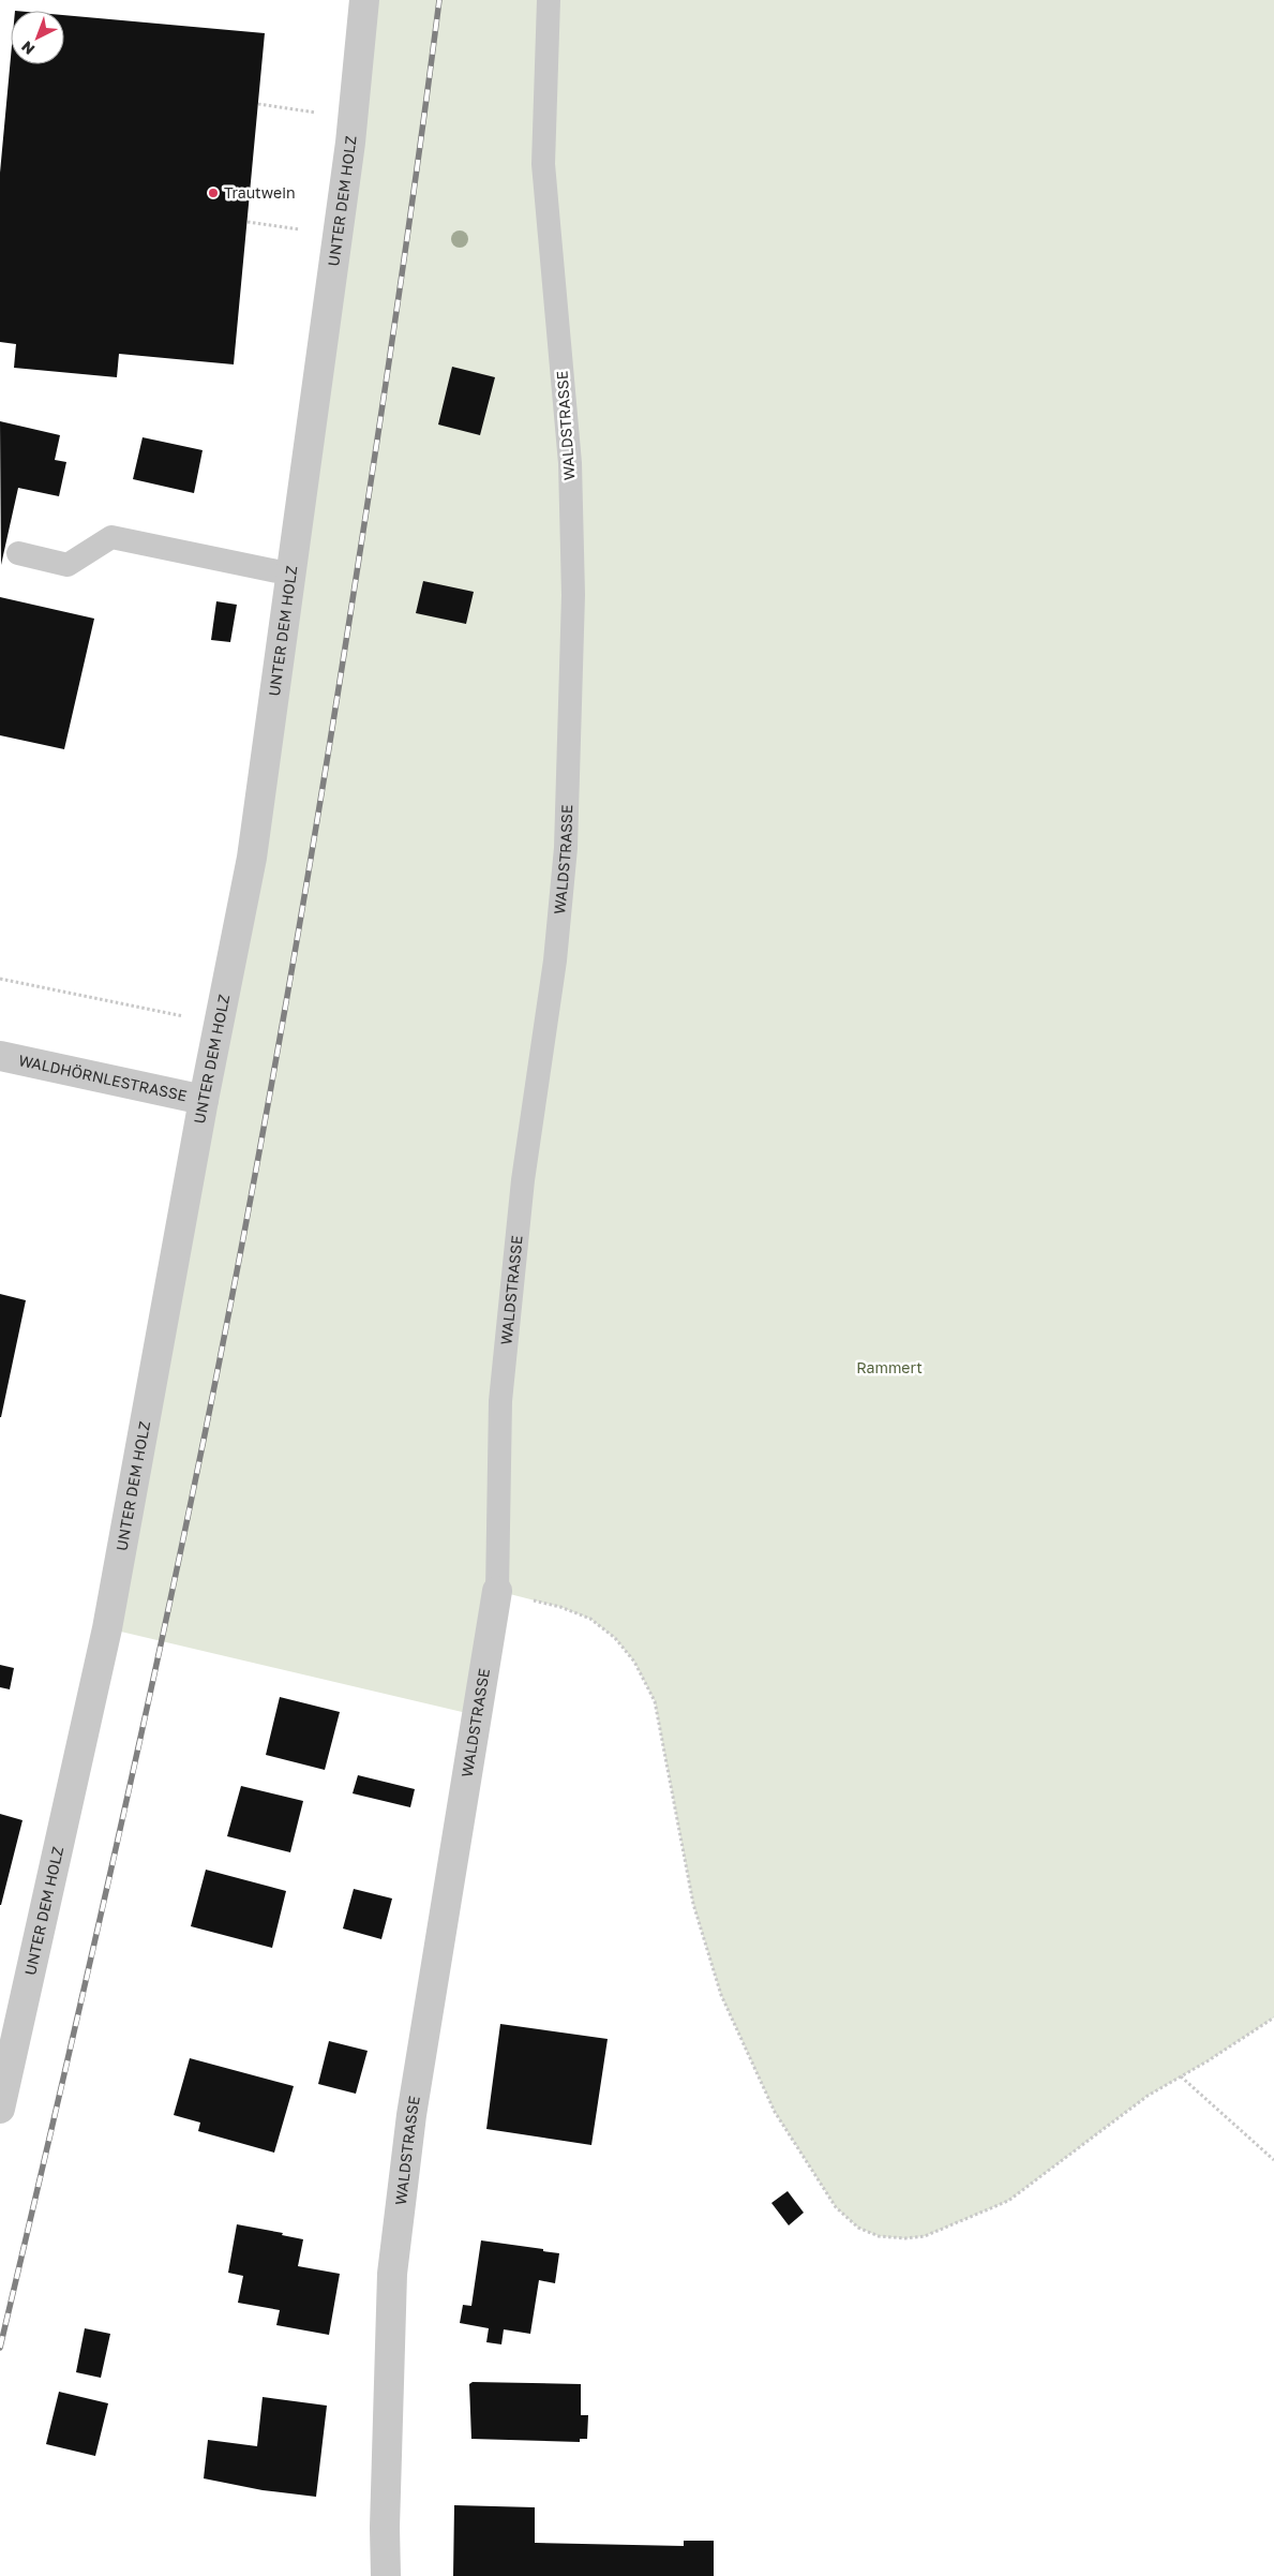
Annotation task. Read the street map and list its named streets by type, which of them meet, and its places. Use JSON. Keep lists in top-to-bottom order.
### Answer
{
  "streets": {
    "street": ["UNTER DEM HOLZ", "WALDSTRASSE", "WALDHÖRNLESTRASSE"]
  },
  "crossings": [
    ["UNTER DEM HOLZ", "WALDHÖRNLESTRASSE"]
  ],
  "parks": ["Rammert"],
  "places": ["Trautwein"],
  "north": "bottom left"
}
